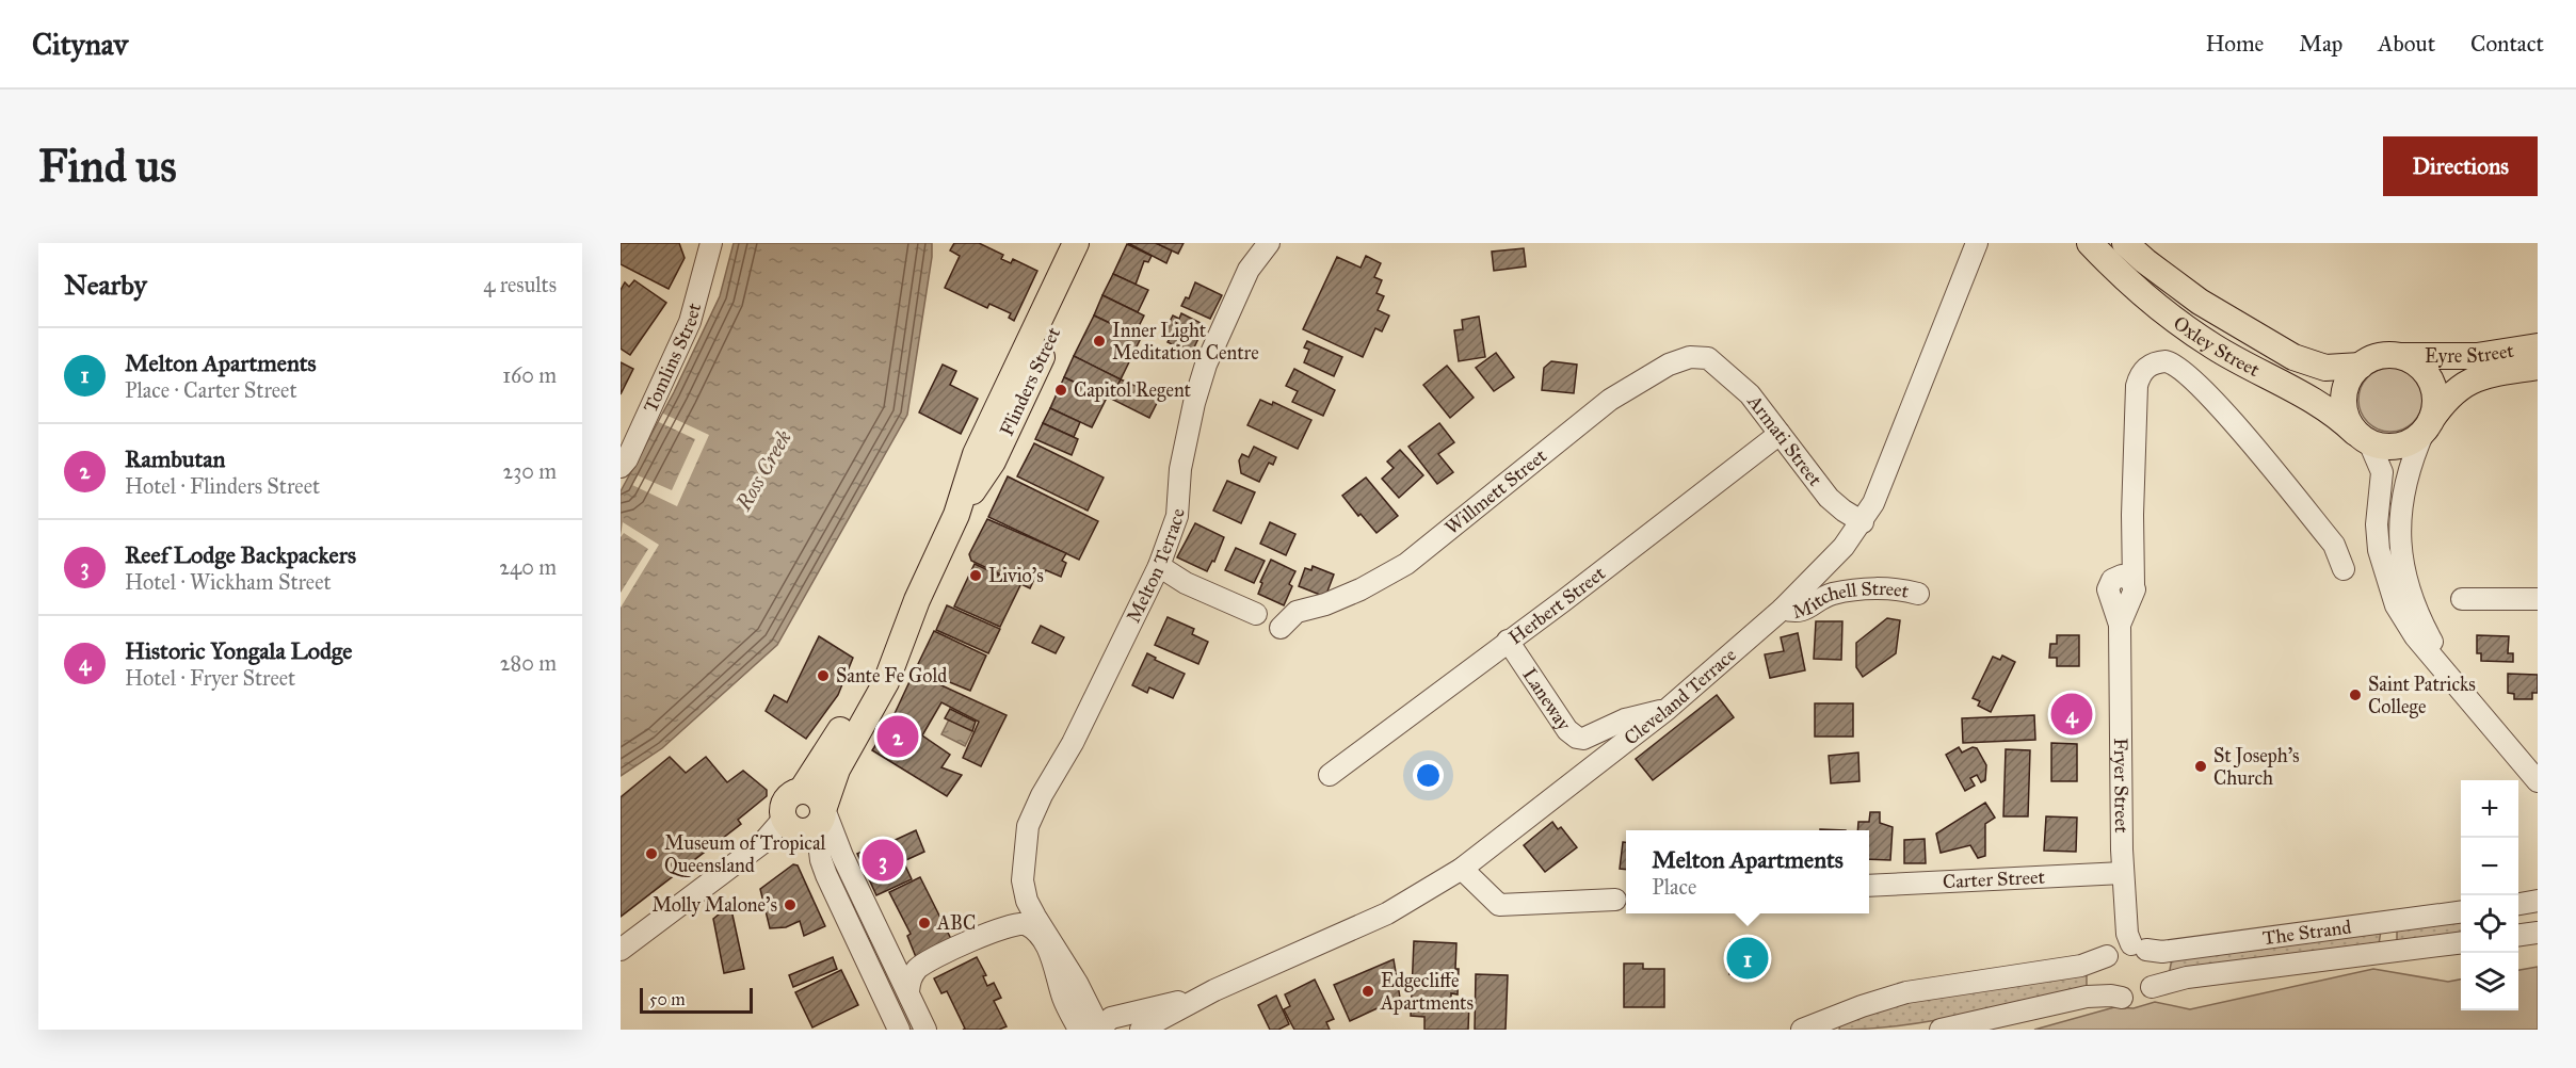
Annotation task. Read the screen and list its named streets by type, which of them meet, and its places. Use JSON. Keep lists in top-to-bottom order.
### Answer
{
  "streets": {
    "main road": ["Oxley Street", "Eyre Street", "Flinders Street"],
    "street": [
      "Tomlins Street",
      "Armati Street",
      "Willmett Street",
      "Melton Terrace",
      "Mitchell Street",
      "Herbert Street",
      "Cleveland Terrace",
      "Laneway",
      "Fryer Street",
      "Carter Street",
      "The Strand"
    ]
  },
  "crossings": [
    ["Oxley Street", "Eyre Street"],
    ["Armati Street", "Willmett Street"],
    ["Armati Street", "Herbert Street"],
    ["Armati Street", "Cleveland Terrace"],
    ["Melton Terrace", "Cleveland Terrace"],
    ["Mitchell Street", "Cleveland Terrace"],
    ["Herbert Street", "Laneway"],
    ["Cleveland Terrace", "Laneway"],
    ["Fryer Street", "Carter Street"],
    ["Fryer Street", "The Strand"]
  ],
  "water": ["Ross Creek"],
  "places": [
    "Inner Light Meditation Centre",
    "Capitol Regent",
    "Livio's",
    "Sante Fe Gold",
    "Saint Patricks College",
    "St Joseph's Church",
    "Museum of Tropical Queensland",
    "Molly Malone's",
    "ABC",
    "Edgecliffe Apartments"
  ],
  "scale_bar": "50 m",
  "page": {
    "header": "Citynav",
    "nav": [
      "Home",
      "Map",
      "About",
      "Contact"
    ],
    "buttons": "Directions",
    "title": "Find us",
    "heading": ["Nearby", "4 results"],
    "list": [
      {
        "mark": "1",
        "name": "Melton Apartments",
        "note": "Place · Carter Street",
        "value": "160 m"
      },
      {
        "mark": "2",
        "name": "Rambutan",
        "note": "Hotel · Flinders Street",
        "value": "230 m"
      },
      {
        "mark": "3",
        "name": "Reef Lodge Backpackers",
        "note": "Hotel · Wickham Street",
        "value": "240 m"
      },
      {
        "mark": "4",
        "name": "Historic Yongala Lodge",
        "note": "Hotel · Fryer Street",
        "value": "280 m"
      }
    ],
    "pins": [
      "4",
      "2",
      "3",
      "1"
    ],
    "map_buttons": ["+", "−"],
    "popup": ["Melton Apartments", "Place"],
    "scale": "50 m"
  }
}
